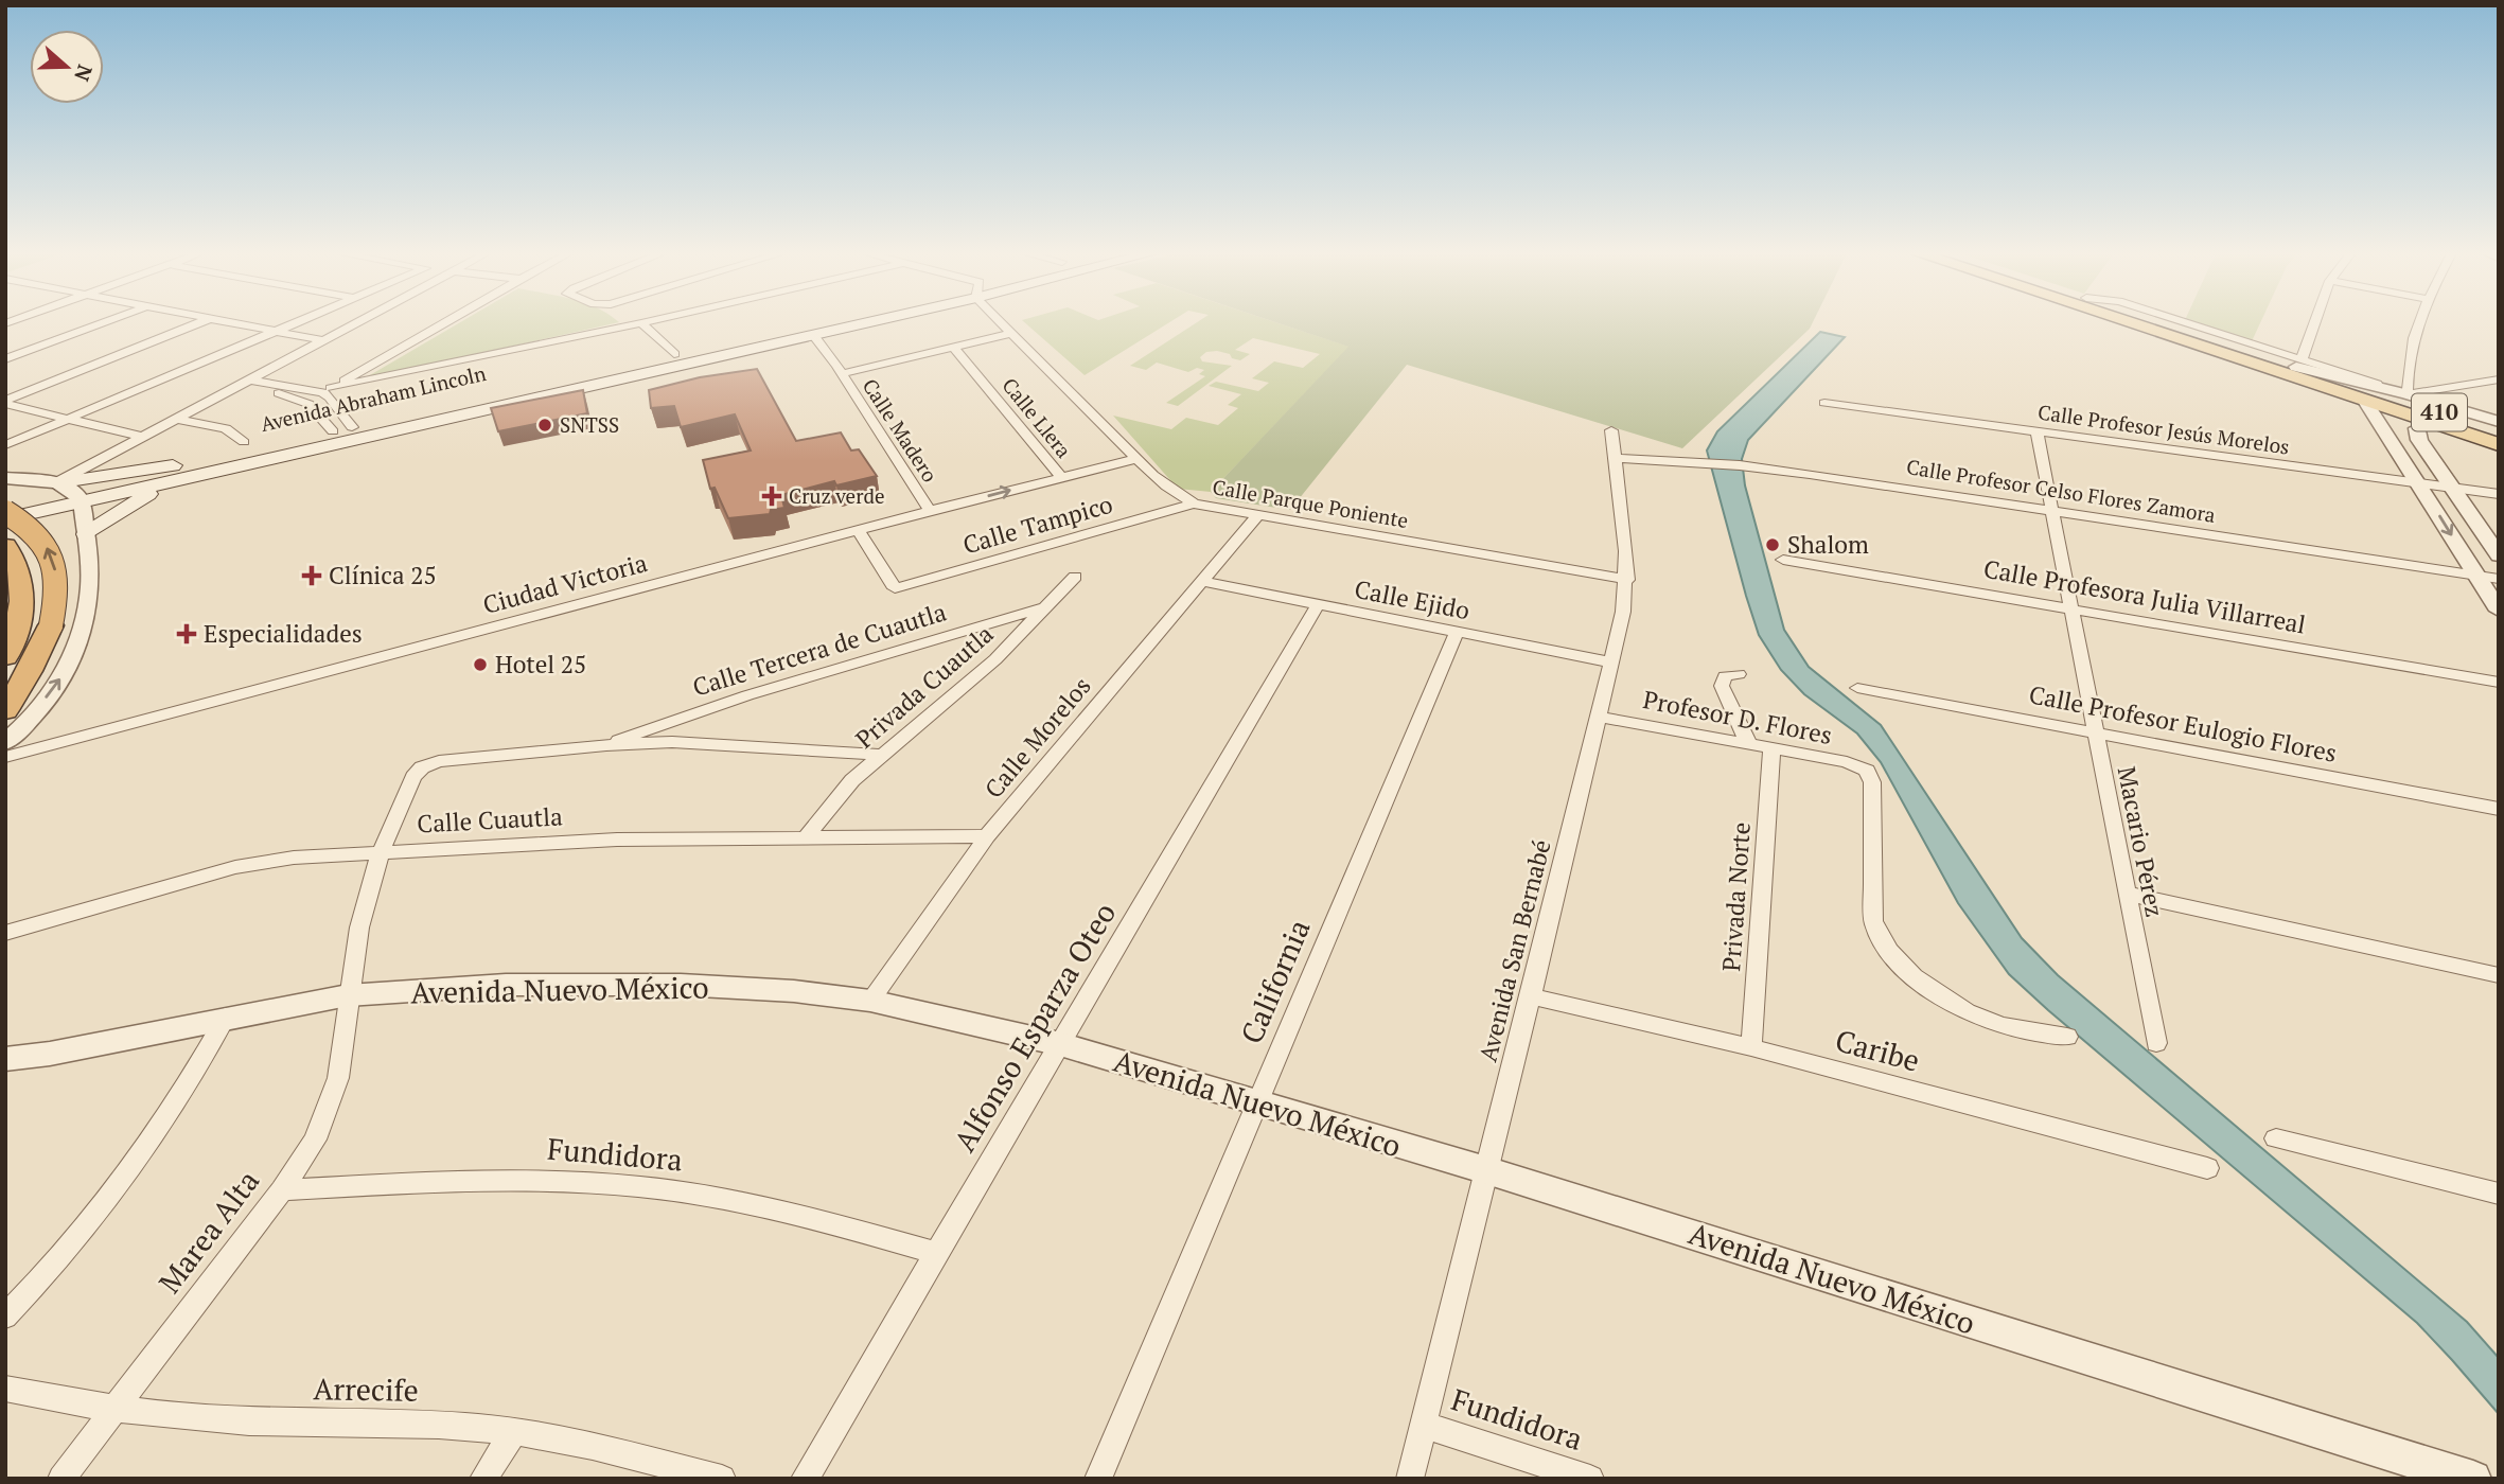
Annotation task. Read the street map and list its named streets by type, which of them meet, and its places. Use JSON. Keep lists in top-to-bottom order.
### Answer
{
  "streets": {
    "main road": ["Avenida Abraham Lincoln", "410"],
    "street": [
      "Calle Llera",
      "Calle Profesor Jesús Morelos",
      "Calle Madero",
      "Calle Profesor Celso Flores Zamora",
      "Calle Parque Poniente",
      "Calle Tampico",
      "Ciudad Victoria",
      "Calle Profesora Julia Villarreal",
      "Calle Ejido",
      "Calle Tercera de Cuautla",
      "Privada Cuautla",
      "Profesor D. Flores",
      "Calle Profesor Eulogio Flores",
      "Calle Morelos",
      "Calle Cuautla",
      "Macario Pérez",
      "Privada Norte",
      "Avenida San Bernabé",
      "California",
      "Avenida Nuevo México",
      "Alfonso Esparza Oteo",
      "Caribe",
      "Fundidora",
      "Marea Alta",
      "Arrecife"
    ]
  },
  "crossings": [
    ["Calle Llera", "Ciudad Victoria"],
    ["Calle Profesor Jesús Morelos", "Macario Pérez"],
    ["Calle Madero", "Ciudad Victoria"],
    ["Calle Profesor Celso Flores Zamora", "Macario Pérez"],
    ["Calle Profesor Celso Flores Zamora", "Avenida San Bernabé"],
    ["Calle Parque Poniente", "Calle Tampico"],
    ["Calle Parque Poniente", "Ciudad Victoria"],
    ["Calle Parque Poniente", "Calle Morelos"],
    ["Calle Parque Poniente", "Avenida San Bernabé"],
    ["Calle Tampico", "Ciudad Victoria"],
    ["Calle Profesora Julia Villarreal", "Macario Pérez"],
    ["Calle Ejido", "Calle Morelos"],
    ["Calle Ejido", "Avenida San Bernabé"],
    ["Calle Ejido", "California"],
    ["Calle Ejido", "Alfonso Esparza Oteo"],
    ["Calle Tercera de Cuautla", "Privada Cuautla"],
    ["Calle Tercera de Cuautla", "Marea Alta"],
    ["Privada Cuautla", "Calle Cuautla"],
    ["Profesor D. Flores", "Privada Norte"],
    ["Profesor D. Flores", "Avenida San Bernabé"],
    ["Calle Profesor Eulogio Flores", "Macario Pérez"],
    ["Calle Morelos", "Calle Cuautla"],
    ["Calle Morelos", "Avenida Nuevo México"],
    ["Calle Cuautla", "Marea Alta"],
    ["Privada Norte", "Caribe"],
    ["Avenida San Bernabé", "Avenida Nuevo México"],
    ["Avenida San Bernabé", "Caribe"],
    ["Avenida San Bernabé", "Fundidora"],
    ["California", "Avenida Nuevo México"],
    ["Avenida Nuevo México", "Alfonso Esparza Oteo"],
    ["Avenida Nuevo México", "Marea Alta"],
    ["Alfonso Esparza Oteo", "Fundidora"],
    ["Fundidora", "Marea Alta"],
    ["Marea Alta", "Arrecife"]
  ],
  "places": {
    "other": ["SNTSS", "Shalom", "Hotel 25"],
    "health": ["Cruz verde", "Clínica 25", "Especialidades"]
  },
  "north": "right"
}
